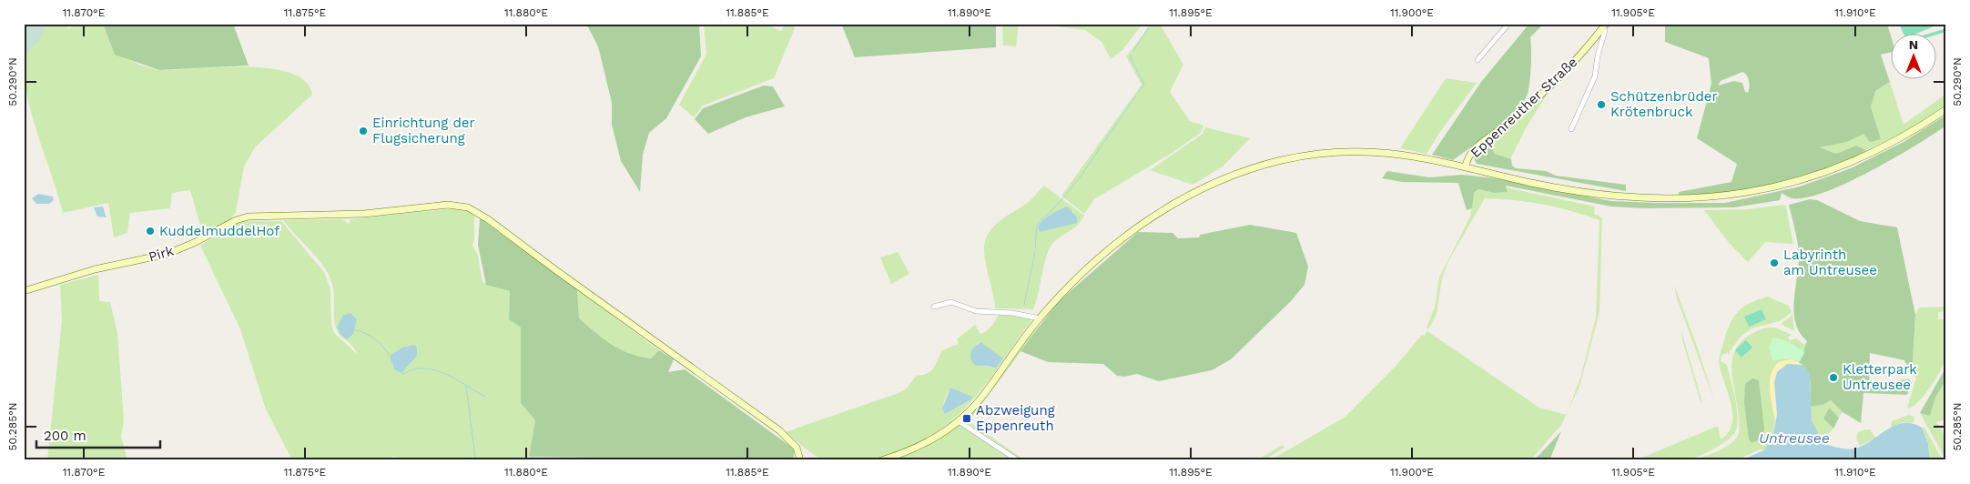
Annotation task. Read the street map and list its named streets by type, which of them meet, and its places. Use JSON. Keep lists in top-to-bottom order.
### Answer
{
  "streets": {
    "main road": ["Eppenreuther Straße", "Pirk"]
  },
  "water": ["Untreusee"],
  "places": {
    "other": [
      "Schützenbrüder Krötenbruck",
      "Einrichtung der Flugsicherung",
      "KuddelmuddelHof",
      "Labyrinth am Untreusee",
      "Kletterpark Untreusee"
    ],
    "transit": ["Abzweigung Eppenreuth"]
  },
  "scale_bar": "200 m",
  "north": "top",
  "coordinates": [
    "11.870°E",
    "11.875°E",
    "11.880°E",
    "11.885°E",
    "11.890°E",
    "11.895°E",
    "11.900°E",
    "11.905°E",
    "11.910°E",
    "50.290°N",
    "50.285°N"
  ]
}
